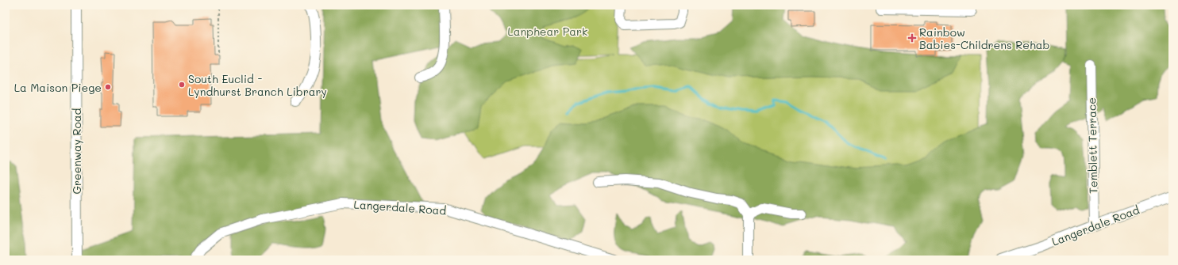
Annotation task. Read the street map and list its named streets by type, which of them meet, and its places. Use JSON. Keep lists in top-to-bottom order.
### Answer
{
  "streets": {
    "street": ["Temblett Terrace", "Greenway Road", "Langerdale Road"]
  },
  "crossings": [
    ["Temblett Terrace", "Langerdale Road"]
  ],
  "parks": ["Lanphear Park"],
  "places": {
    "health": ["Rainbow Babies-Childrens Rehab"],
    "other": ["South Euclid - Lyndhurst Branch Library", "La Maison Piege"]
  }
}
